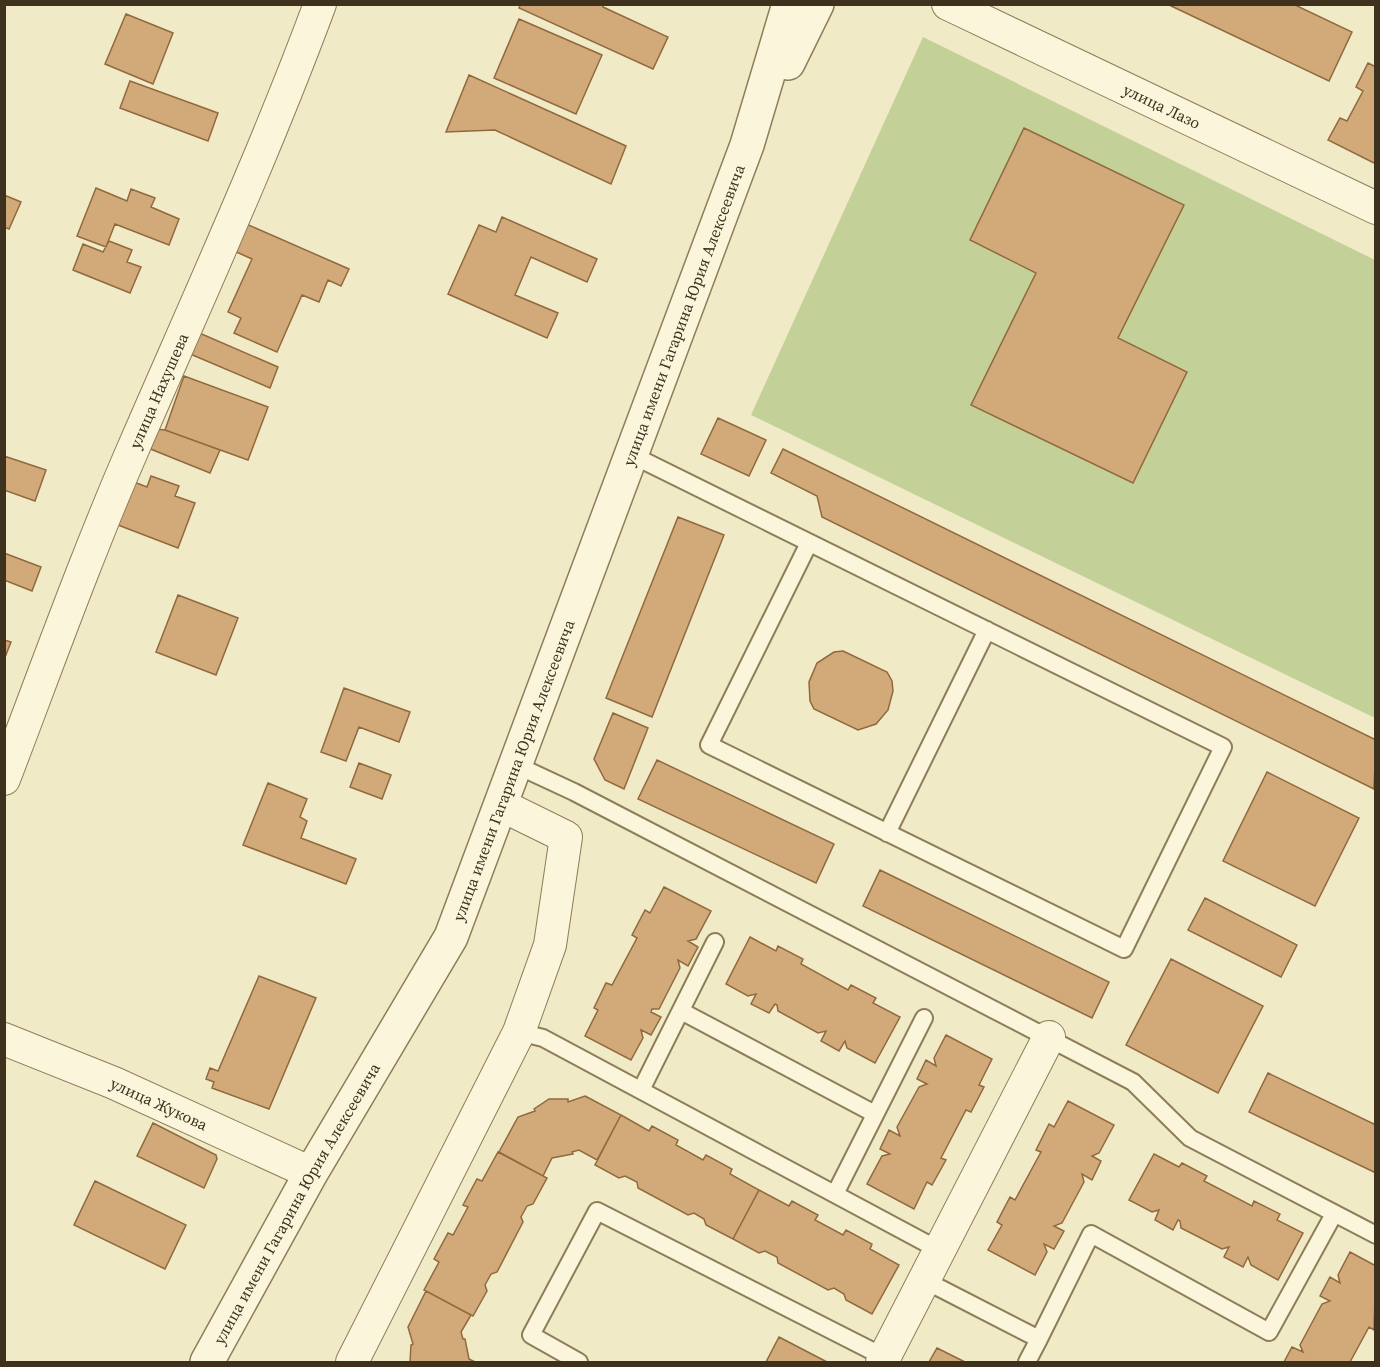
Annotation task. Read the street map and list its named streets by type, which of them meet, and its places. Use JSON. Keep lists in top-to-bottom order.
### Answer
{
  "streets": {
    "street": [
      "улица Лазо",
      "улица имени Гагарина Юрия Алексеевича",
      "улица Нахушева",
      "улица Жукова"
    ]
  },
  "crossings": [
    ["улица имени Гагарина Юрия Алексеевича", "улица Жукова"]
  ]
}
